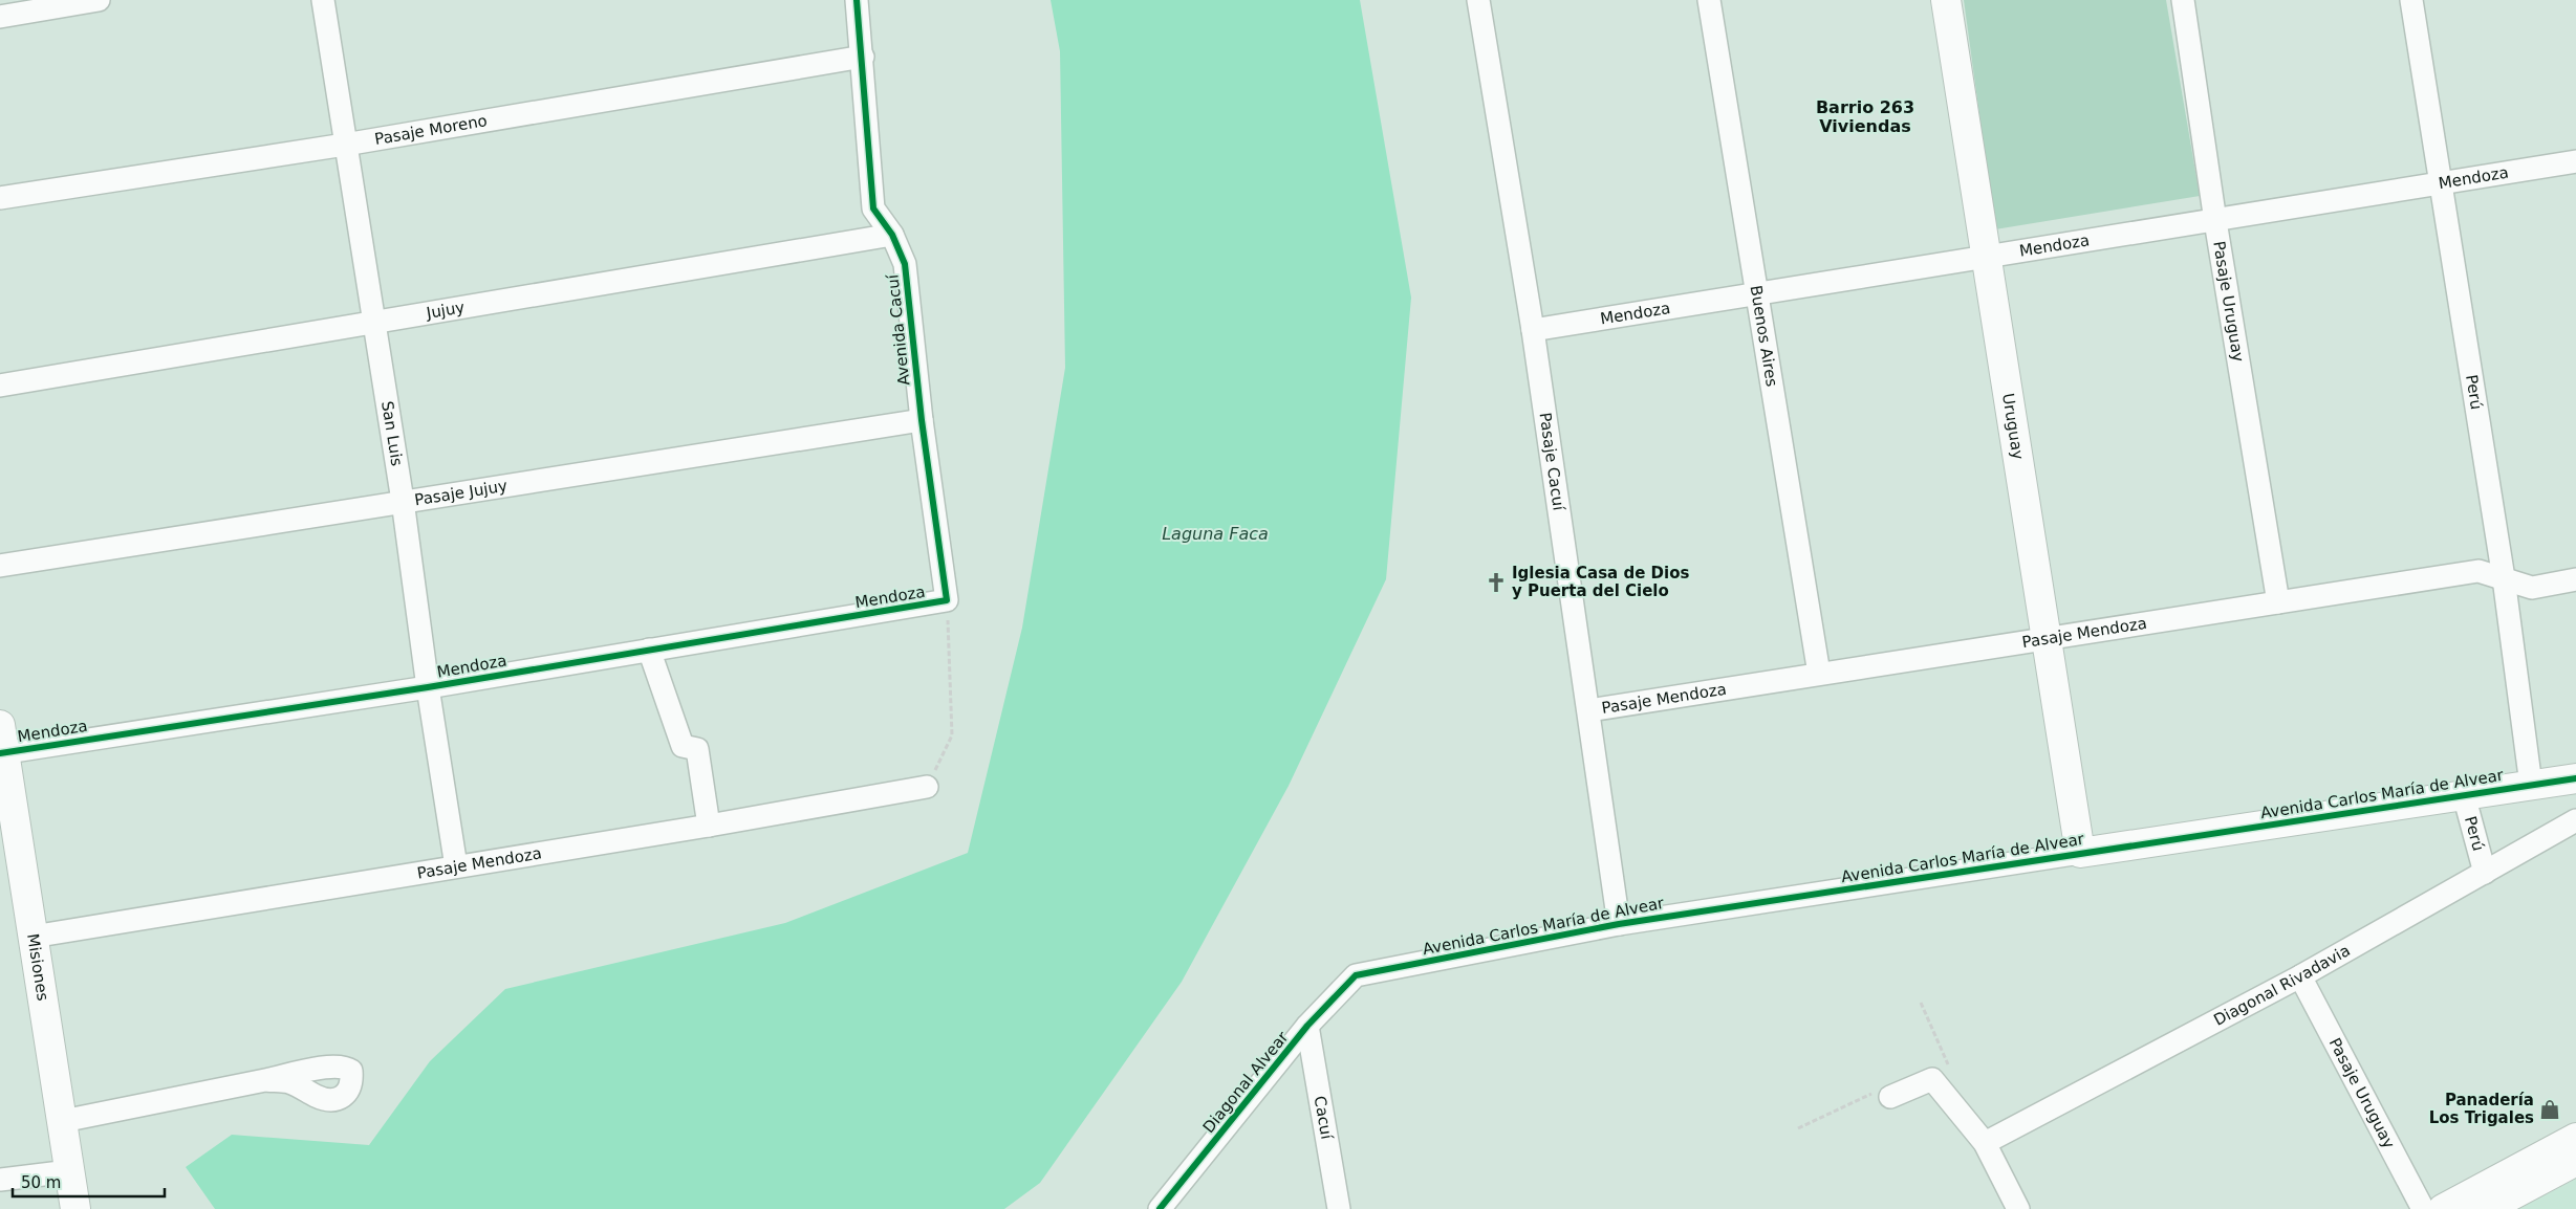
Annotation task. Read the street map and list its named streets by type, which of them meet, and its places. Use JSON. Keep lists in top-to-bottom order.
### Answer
{
  "streets": {
    "street": [
      "Pasaje Moreno",
      "Mendoza",
      "Pasaje Uruguay",
      "Jujuy",
      "Avenida Cacuí",
      "Buenos Aires",
      "Perú",
      "Uruguay",
      "San Luis",
      "Pasaje Cacuí",
      "Pasaje Jujuy",
      "Pasaje Mendoza",
      "Avenida Carlos María de Alvear",
      "Misiones",
      "Diagonal Rivadavia",
      "Diagonal Alvear",
      "Cacuí"
    ]
  },
  "crossings": [
    ["Pasaje Moreno", "Avenida Cacuí"],
    ["Pasaje Moreno", "San Luis"],
    ["Mendoza", "Pasaje Uruguay"],
    ["Mendoza", "Avenida Cacuí"],
    ["Mendoza", "Buenos Aires"],
    ["Mendoza", "Perú"],
    ["Mendoza", "Uruguay"],
    ["Mendoza", "San Luis"],
    ["Mendoza", "Pasaje Cacuí"],
    ["Mendoza", "Misiones"],
    ["Pasaje Uruguay", "Pasaje Mendoza"],
    ["Pasaje Uruguay", "Diagonal Rivadavia"],
    ["Jujuy", "Avenida Cacuí"],
    ["Jujuy", "San Luis"],
    ["Avenida Cacuí", "Pasaje Jujuy"],
    ["Buenos Aires", "Pasaje Mendoza"],
    ["Perú", "Pasaje Mendoza"],
    ["Perú", "Avenida Carlos María de Alvear"],
    ["Perú", "Diagonal Rivadavia"],
    ["Uruguay", "Pasaje Mendoza"],
    ["Uruguay", "Avenida Carlos María de Alvear"],
    ["San Luis", "Pasaje Jujuy"],
    ["San Luis", "Pasaje Mendoza"],
    ["Pasaje Cacuí", "Pasaje Mendoza"],
    ["Pasaje Cacuí", "Avenida Carlos María de Alvear"],
    ["Pasaje Mendoza", "Misiones"],
    ["Avenida Carlos María de Alvear", "Diagonal Alvear"],
    ["Diagonal Alvear", "Cacuí"]
  ],
  "districts": ["Barrio 263 Viviendas"],
  "water": ["Laguna Faca"],
  "places": {
    "church": ["Iglesia Casa de Dios y Puerta del Cielo"],
    "shop": ["Panadería Los Trigales"]
  },
  "scale_bar": "50 m"
}
